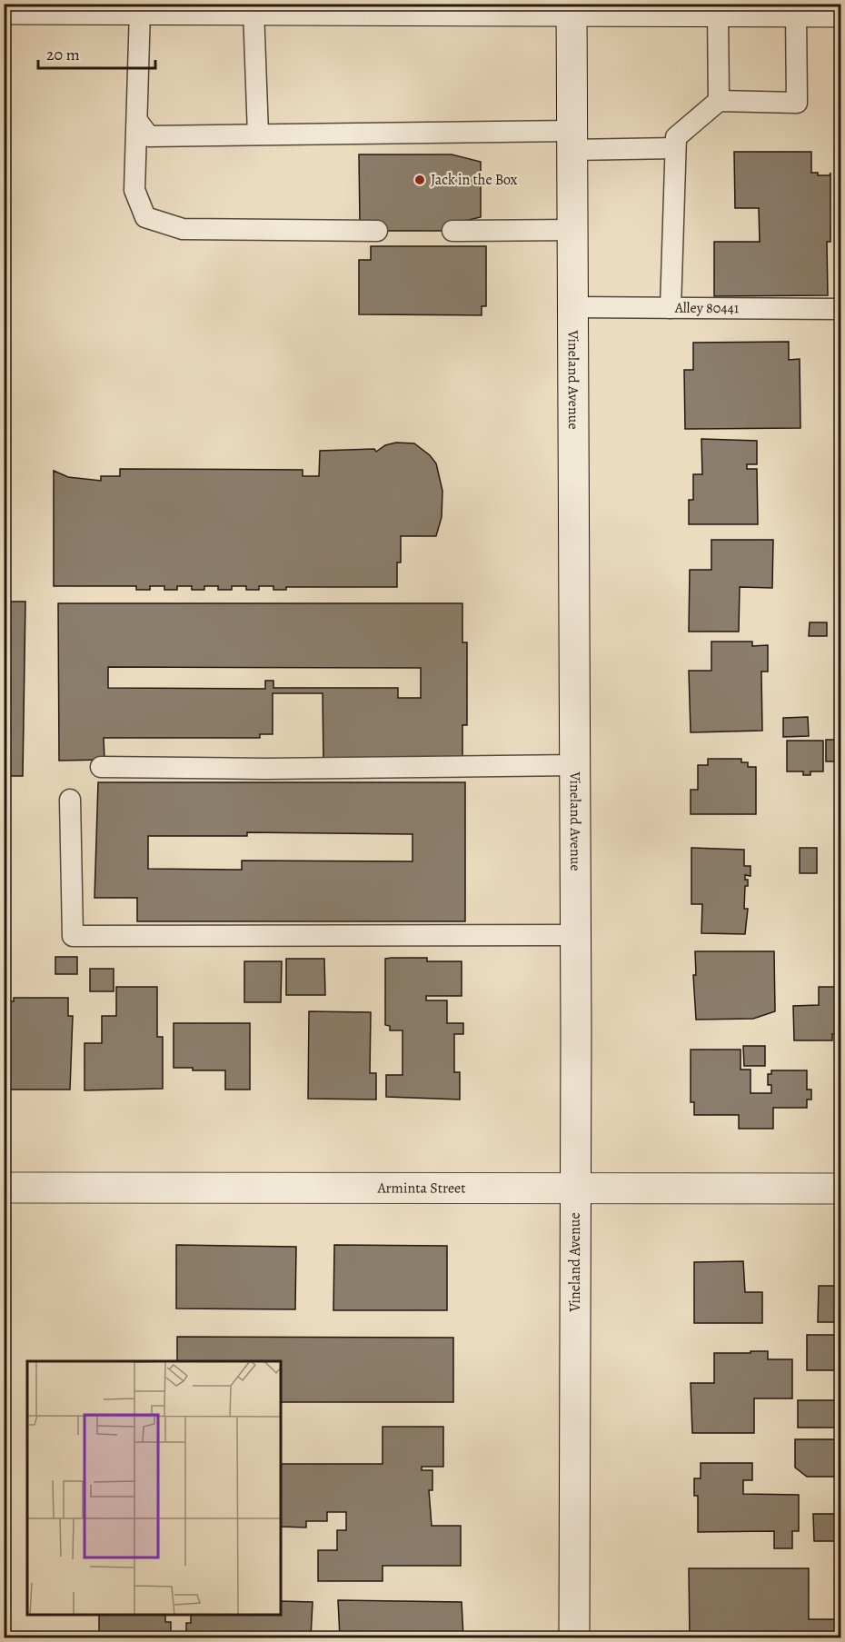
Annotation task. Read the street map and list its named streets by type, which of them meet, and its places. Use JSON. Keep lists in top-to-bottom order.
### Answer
{
  "streets": {
    "main road": ["Vineland Avenue", "Arminta Street"],
    "lane": ["Alley 80441"]
  },
  "crossings": [
    ["Alley 80441", "Vineland Avenue"],
    ["Vineland Avenue", "Arminta Street"]
  ],
  "places": ["Jack in the Box"],
  "scale_bar": "20 m"
}
